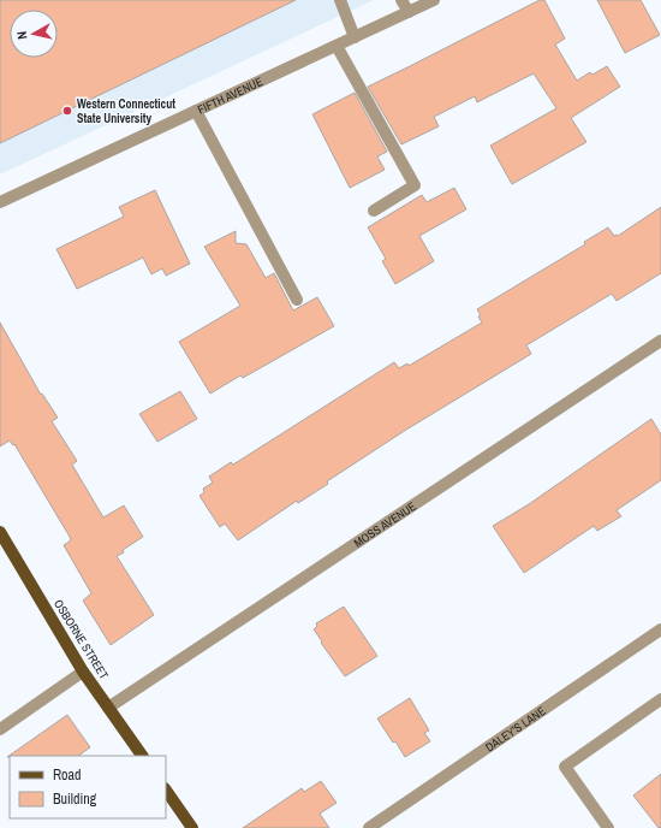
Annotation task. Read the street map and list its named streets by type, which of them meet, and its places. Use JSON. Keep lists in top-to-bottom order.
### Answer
{
  "streets": {
    "main road": ["OSBORNE STREET"],
    "street": ["FIFTH AVENUE", "MOSS AVENUE", "DALEY'S LANE"]
  },
  "crossings": [
    ["MOSS AVENUE", "OSBORNE STREET"]
  ],
  "places": ["Western Connecticut State University"],
  "legend": ["Road", "Building"],
  "north": "left"
}
